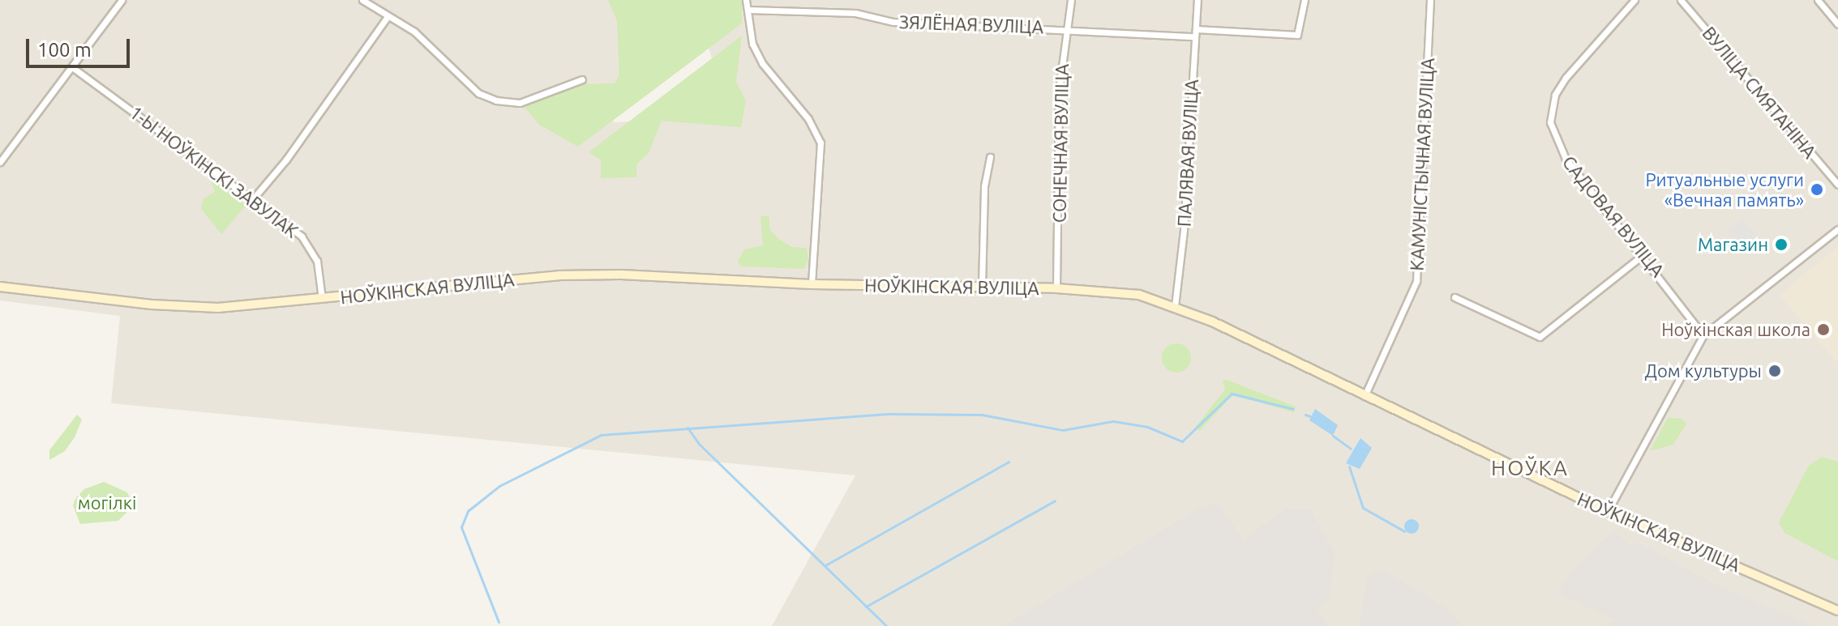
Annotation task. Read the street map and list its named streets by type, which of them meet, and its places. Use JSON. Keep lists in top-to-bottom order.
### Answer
{
  "streets": {
    "main road": ["НОЎКІНСКАЯ ВУЛІЦА"],
    "street": [
      "ЗЯЛЁНАЯ ВУЛІЦА",
      "ВУЛІЦА СМЯТАНІНА",
      "СОНЕЧНАЯ ВУЛІЦА",
      "ПАЛЯВАЯ ВУЛІЦА",
      "КАМУНІСТЫЧНАЯ ВУЛІЦА",
      "1-Ы НОЎКІНСКІ ЗАВУЛАК",
      "САДОВАЯ ВУЛІЦА"
    ]
  },
  "crossings": [
    ["ЗЯЛЁНАЯ ВУЛІЦА", "СОНЕЧНАЯ ВУЛІЦА"],
    ["ЗЯЛЁНАЯ ВУЛІЦА", "ПАЛЯВАЯ ВУЛІЦА"],
    ["СОНЕЧНАЯ ВУЛІЦА", "НОЎКІНСКАЯ ВУЛІЦА"],
    ["ПАЛЯВАЯ ВУЛІЦА", "НОЎКІНСКАЯ ВУЛІЦА"],
    ["КАМУНІСТЫЧНАЯ ВУЛІЦА", "НОЎКІНСКАЯ ВУЛІЦА"],
    ["1-Ы НОЎКІНСКІ ЗАВУЛАК", "НОЎКІНСКАЯ ВУЛІЦА"]
  ],
  "districts": ["НОЎКА"],
  "parks": ["могілкі"],
  "places": [
    "Ритуальные услуги «Вечная память»",
    "Магазин",
    "Ноўкінская школа",
    "Дом культуры"
  ],
  "scale_bar": "100 m"
}
